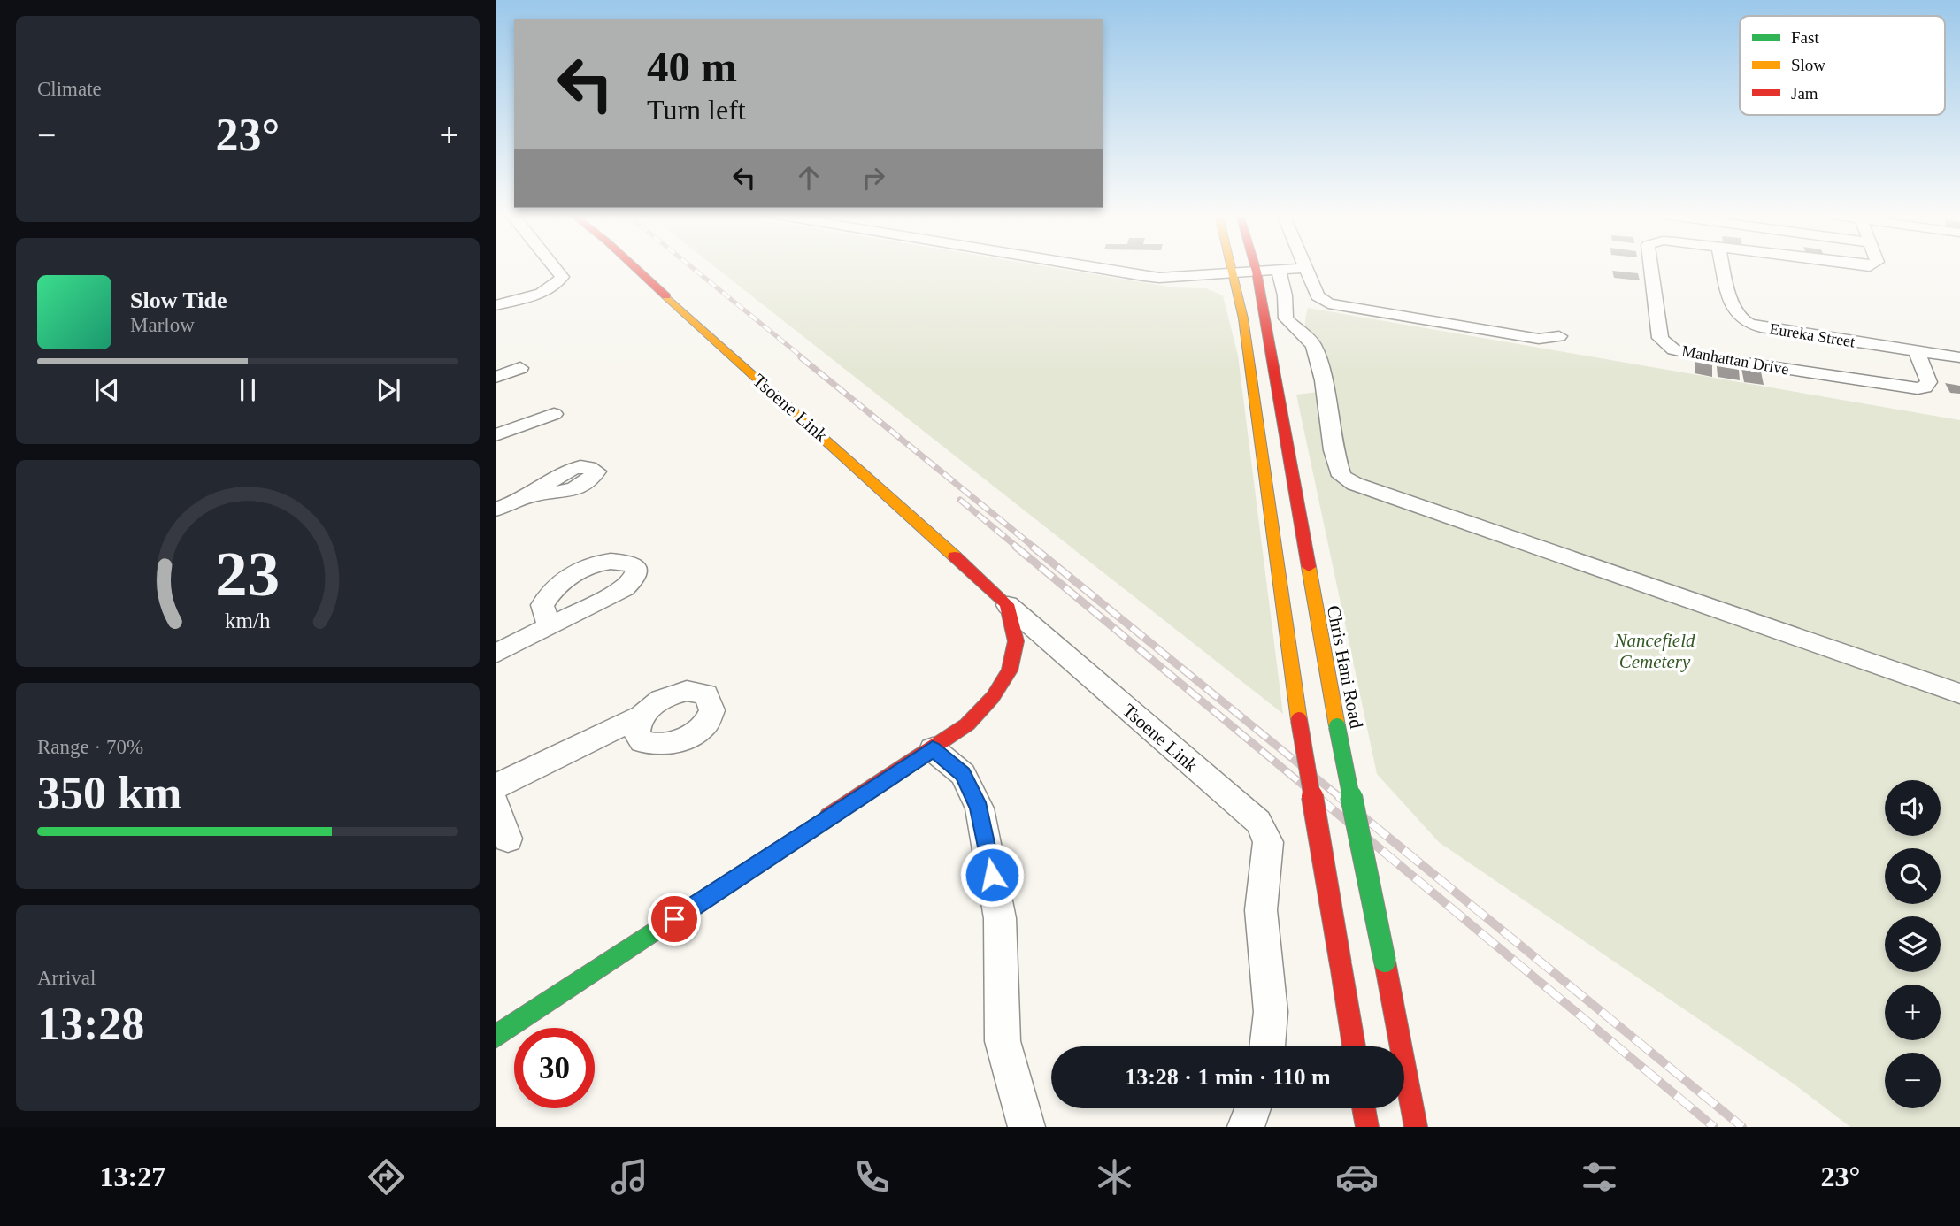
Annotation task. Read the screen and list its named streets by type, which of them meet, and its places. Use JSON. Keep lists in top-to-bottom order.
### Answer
{
  "streets": {
    "main road": ["Tsoene Link", "Chris Hani Road"],
    "street": ["Eureka Street", "Manhattan Drive"]
  },
  "crossings": [
    ["Eureka Street", "Manhattan Drive"]
  ],
  "parks": ["Nancefield Cemetery"],
  "legend": ["Fast", "Slow", "Jam"],
  "page": {
    "tile": [
      "Climate",
      ["Range · 70%", "350 km"],
      ["Arrival", "13:28"]
    ],
    "turn": ["40 m", "Turn left"],
    "heat": ["−", "23°", "+"],
    "song": ["Slow Tide", "Marlow"],
    "map_buttons": ["+", "−"],
    "limit": "30",
    "trip": "13:28 · 1 min · 110 m",
    "tabs": ["13:27", "23°"],
    "gauge": ["23", "km/h"]
  }
}
